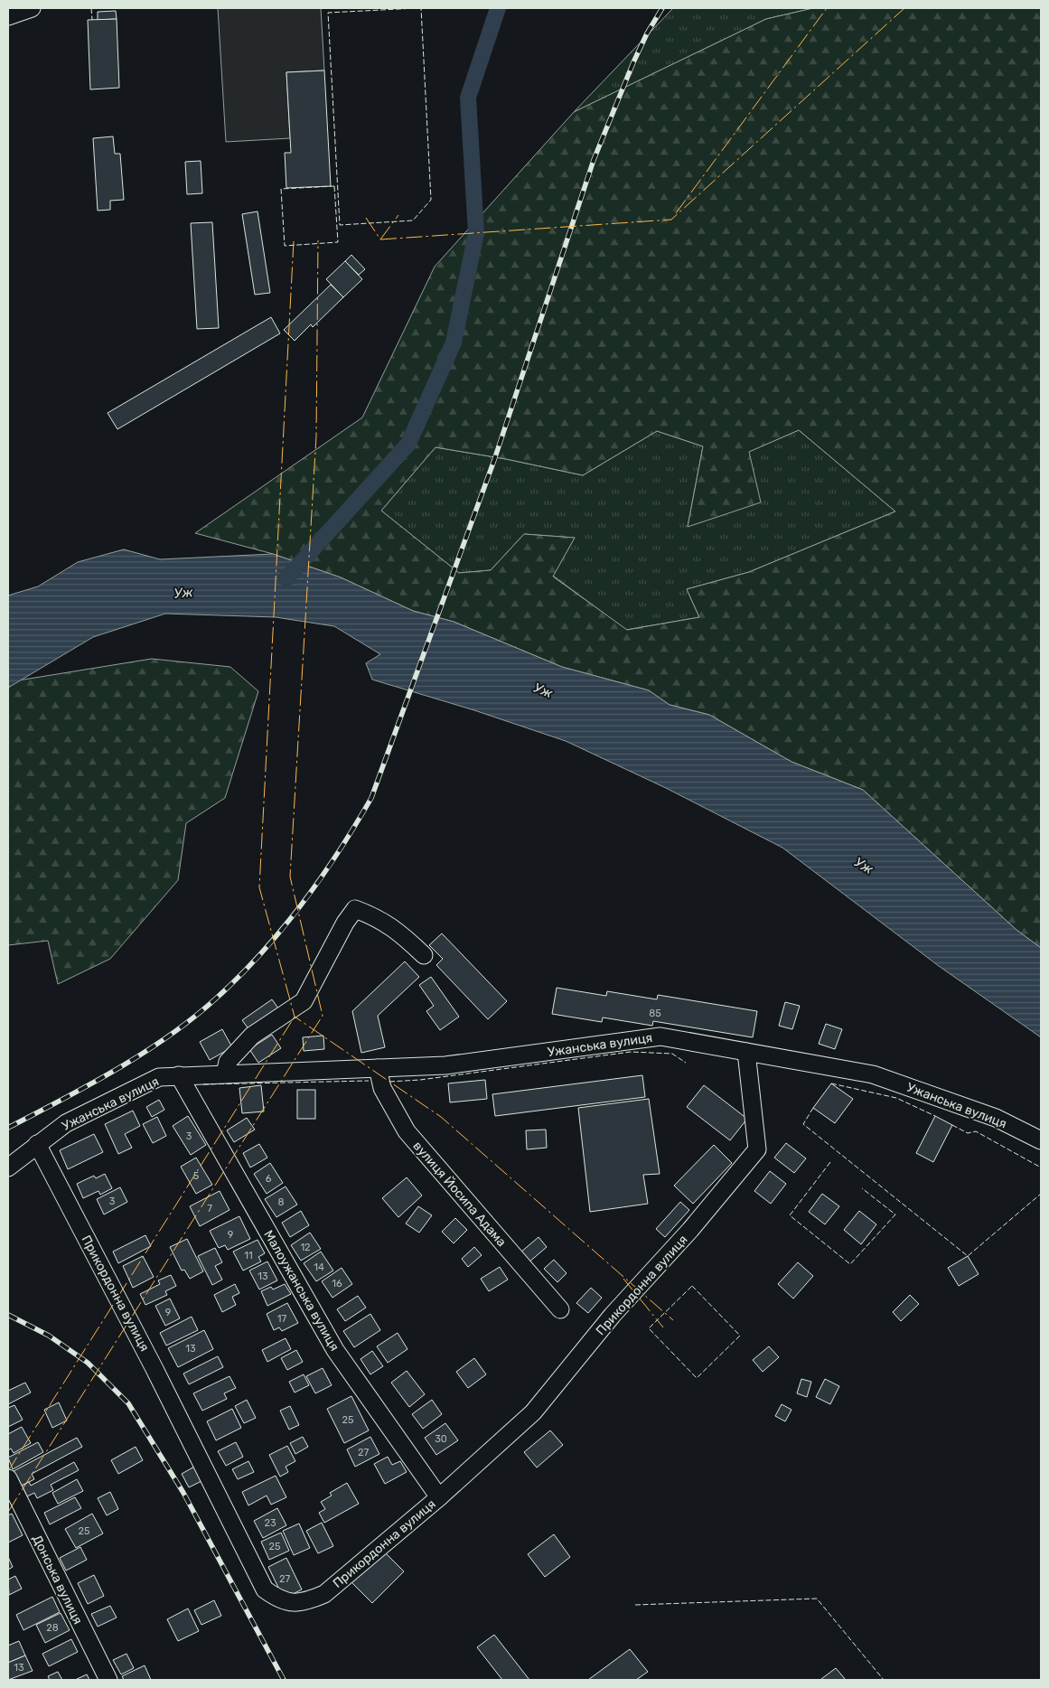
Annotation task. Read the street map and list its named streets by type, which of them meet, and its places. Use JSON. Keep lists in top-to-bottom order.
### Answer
{
  "streets": {
    "street": [
      "Ужанська вулиця",
      "вулиця Йосипа Адама",
      "Прикордонна вулиця",
      "Малоужанська вулиця",
      "Донська вулиця"
    ]
  },
  "crossings": [
    ["Ужанська вулиця", "вулиця Йосипа Адама"],
    ["Ужанська вулиця", "Прикордонна вулиця"],
    ["Ужанська вулиця", "Малоужанська вулиця"],
    ["Прикордонна вулиця", "Малоужанська вулиця"]
  ],
  "water": ["Уж"],
  "house_numbers": [
    "85",
    "3",
    "5",
    "6",
    "3",
    "8",
    "7",
    "9",
    "12",
    "11",
    "14",
    "13",
    "16",
    "9",
    "17",
    "13",
    "25",
    "30",
    "27",
    "23",
    "25",
    "25",
    "27",
    "28",
    "13"
  ]
}
